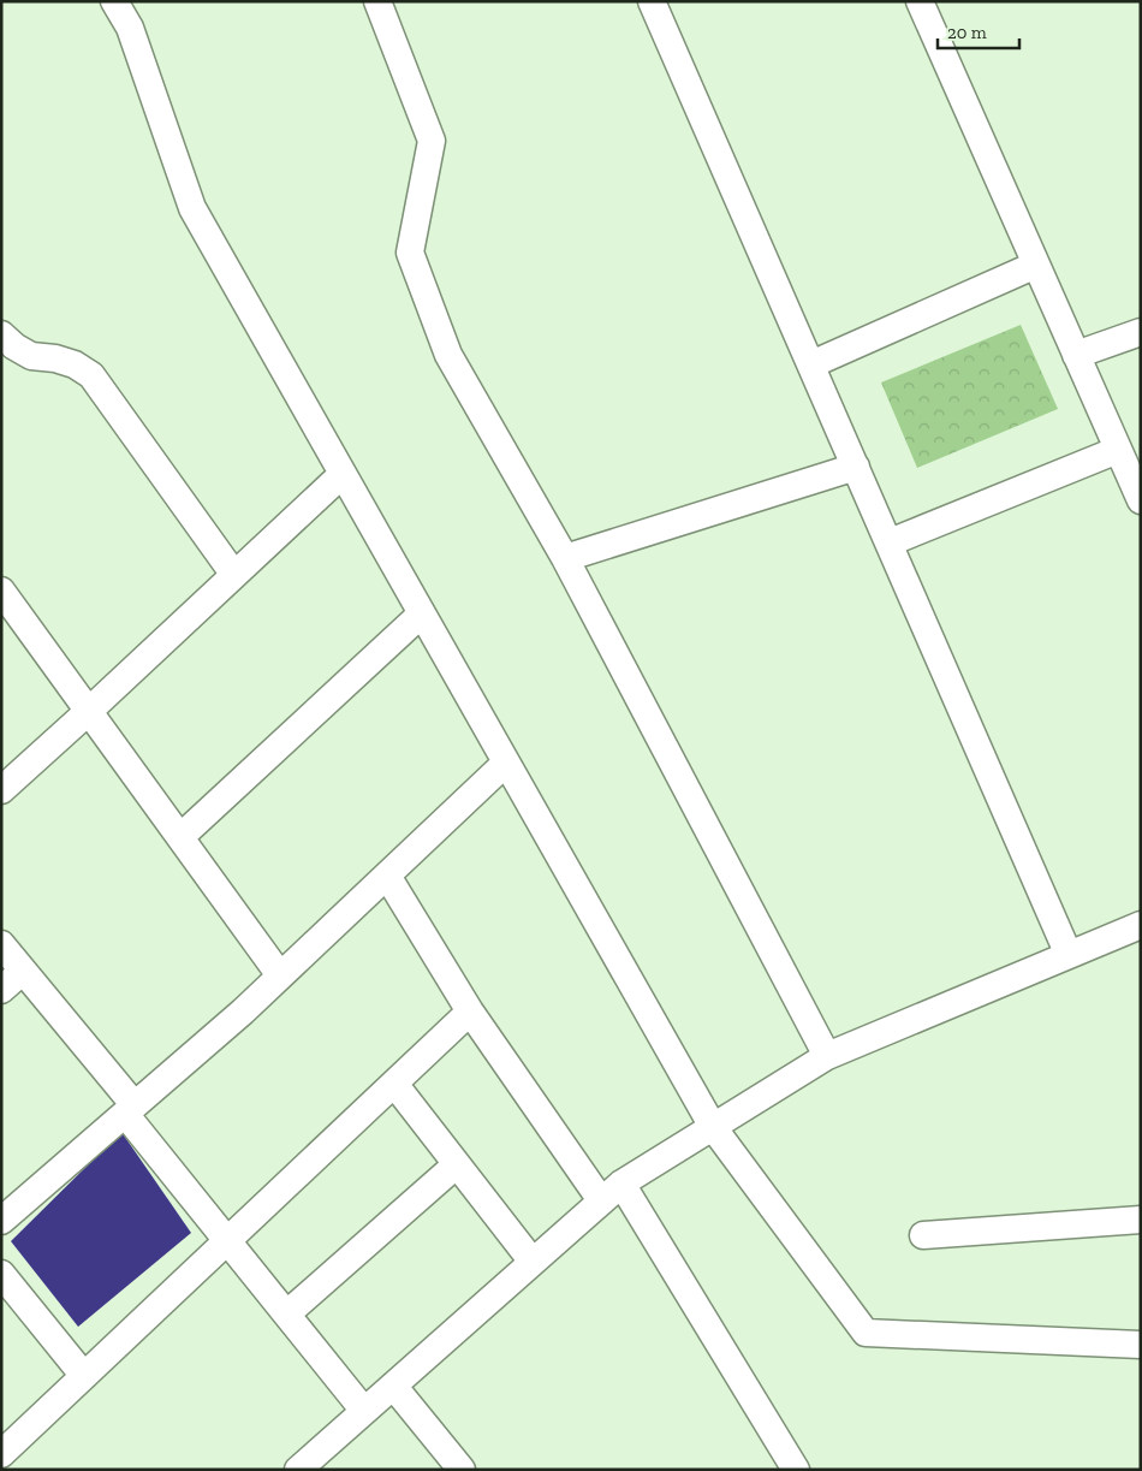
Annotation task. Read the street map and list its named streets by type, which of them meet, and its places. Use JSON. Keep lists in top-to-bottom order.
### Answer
{
  "scale_bar": "20 m"
}
